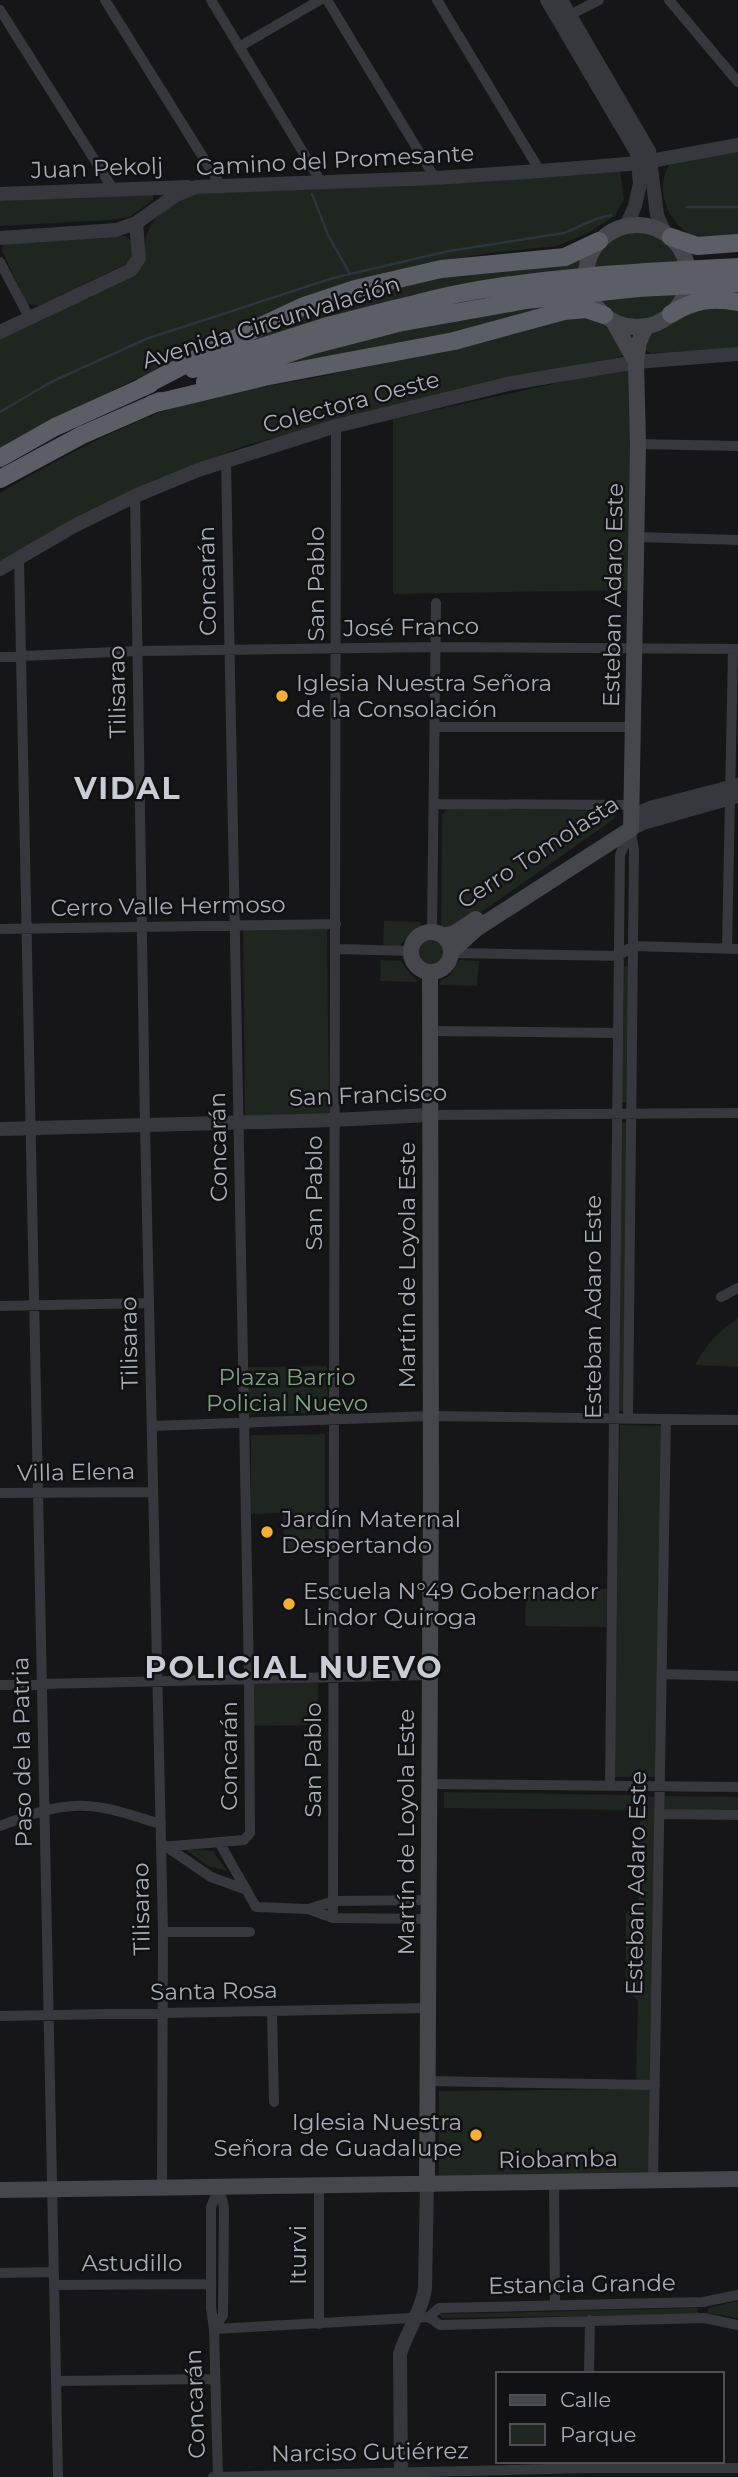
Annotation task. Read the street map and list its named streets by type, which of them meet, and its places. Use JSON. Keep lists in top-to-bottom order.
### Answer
{
  "streets": {
    "highway": ["Avenida Circunvalación"],
    "main road": [
      "Esteban Adaro Este",
      "Cerro Tomolasta",
      "Martín de Loyola Este",
      "Riobamba"
    ],
    "street": [
      "Camino del Promesante",
      "Juan Pekolj",
      "Colectora Oeste",
      "Concarán",
      "San Pablo",
      "José Franco",
      "Tilisarao",
      "Cerro Valle Hermoso",
      "San Francisco",
      "Villa Elena",
      "Paso de la Patria",
      "Santa Rosa",
      "Iturvi",
      "Astudillo",
      "Estancia Grande",
      "Narciso Gutiérrez"
    ]
  },
  "crossings": [
    ["Camino del Promesante", "Juan Pekolj"],
    ["Colectora Oeste", "Concarán"],
    ["Colectora Oeste", "San Pablo"],
    ["Colectora Oeste", "Esteban Adaro Este"],
    ["Colectora Oeste", "Tilisarao"],
    ["Colectora Oeste", "Paso de la Patria"],
    ["Concarán", "José Franco"],
    ["Concarán", "Cerro Valle Hermoso"],
    ["Concarán", "San Francisco"],
    ["Concarán", "Riobamba"],
    ["Concarán", "Astudillo"],
    ["Concarán", "Estancia Grande"],
    ["Concarán", "Narciso Gutiérrez"],
    ["San Pablo", "José Franco"],
    ["San Pablo", "Cerro Valle Hermoso"],
    ["San Pablo", "San Francisco"],
    ["Esteban Adaro Este", "José Franco"],
    ["Esteban Adaro Este", "Cerro Tomolasta"],
    ["Esteban Adaro Este", "San Francisco"],
    ["Esteban Adaro Este", "Riobamba"],
    ["José Franco", "Tilisarao"],
    ["José Franco", "Paso de la Patria"],
    ["Tilisarao", "Cerro Valle Hermoso"],
    ["Tilisarao", "San Francisco"],
    ["Tilisarao", "Villa Elena"],
    ["Tilisarao", "Santa Rosa"],
    ["Tilisarao", "Riobamba"],
    ["Cerro Tomolasta", "Martín de Loyola Este"],
    ["Cerro Valle Hermoso", "Paso de la Patria"],
    ["San Francisco", "Martín de Loyola Este"],
    ["San Francisco", "Paso de la Patria"],
    ["Martín de Loyola Este", "Santa Rosa"],
    ["Martín de Loyola Este", "Riobamba"],
    ["Martín de Loyola Este", "Estancia Grande"],
    ["Martín de Loyola Este", "Narciso Gutiérrez"],
    ["Villa Elena", "Paso de la Patria"],
    ["Paso de la Patria", "Santa Rosa"],
    ["Paso de la Patria", "Riobamba"],
    ["Paso de la Patria", "Astudillo"],
    ["Riobamba", "Iturvi"],
    ["Iturvi", "Estancia Grande"]
  ],
  "districts": ["VIDAL", "POLICIAL NUEVO"],
  "parks": ["Plaza Barrio Policial Nuevo"],
  "places": [
    "Iglesia Nuestra Señora de la Consolación",
    "Jardín Maternal Despertando",
    "Escuela N°49 Gobernador Lindor Quiroga",
    "Iglesia Nuestra Señora de Guadalupe"
  ],
  "legend": ["Calle", "Parque"]
}
